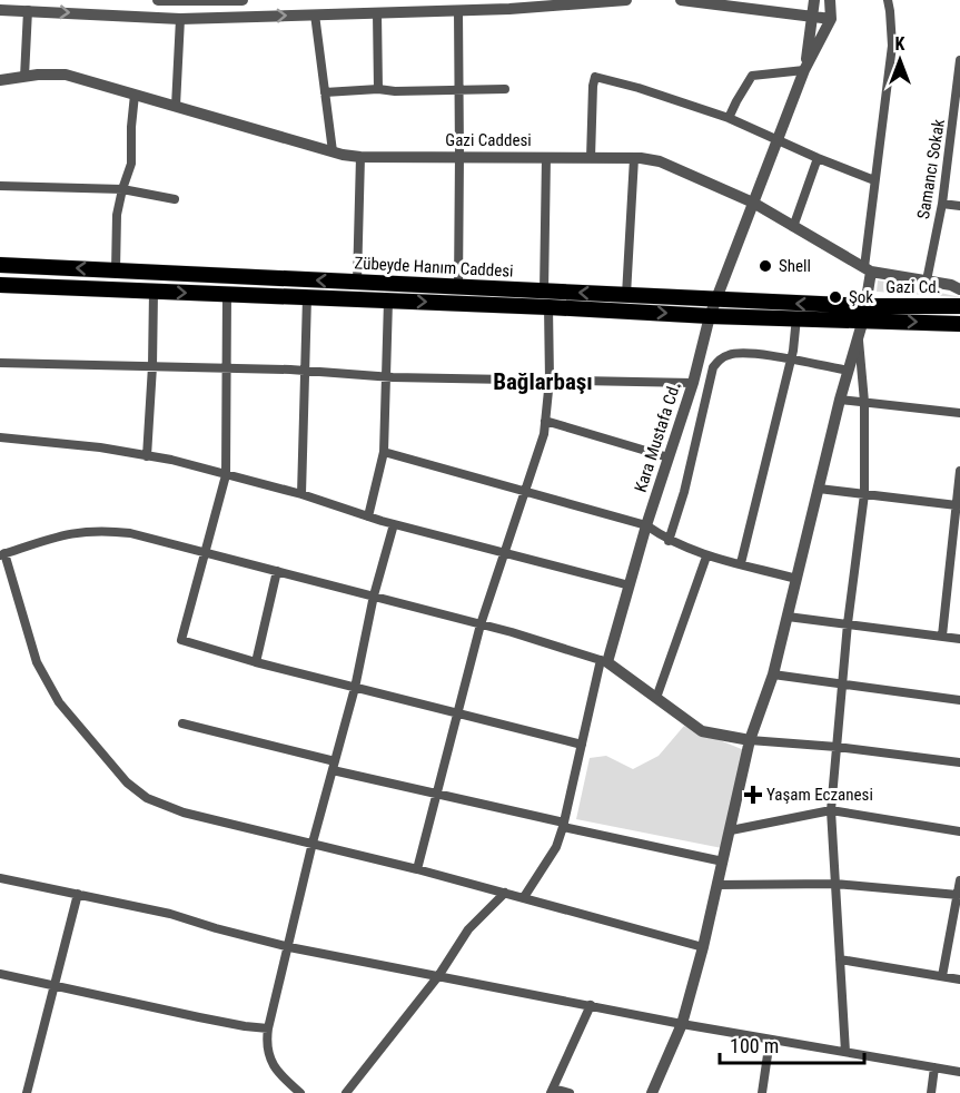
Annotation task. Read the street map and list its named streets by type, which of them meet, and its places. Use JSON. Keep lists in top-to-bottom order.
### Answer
{
  "streets": {
    "main road": ["Zübeyde Hanım Caddesi", "Gazi Cd."],
    "street": ["Gazi Caddesi", "Samancı Sokak", "Kara Mustafa Cd."]
  },
  "crossings": [
    ["Gazi Caddesi", "Samancı Sokak"],
    ["Gazi Caddesi", "Kara Mustafa Cd."],
    ["Zübeyde Hanım Caddesi", "Gazi Cd."],
    ["Zübeyde Hanım Caddesi", "Kara Mustafa Cd."]
  ],
  "districts": ["Bağlarbaşı"],
  "places": {
    "other": ["Shell", "Şok"],
    "health": ["Yaşam Eczanesi"]
  },
  "scale_bar": "100 m",
  "north": "top"
}
